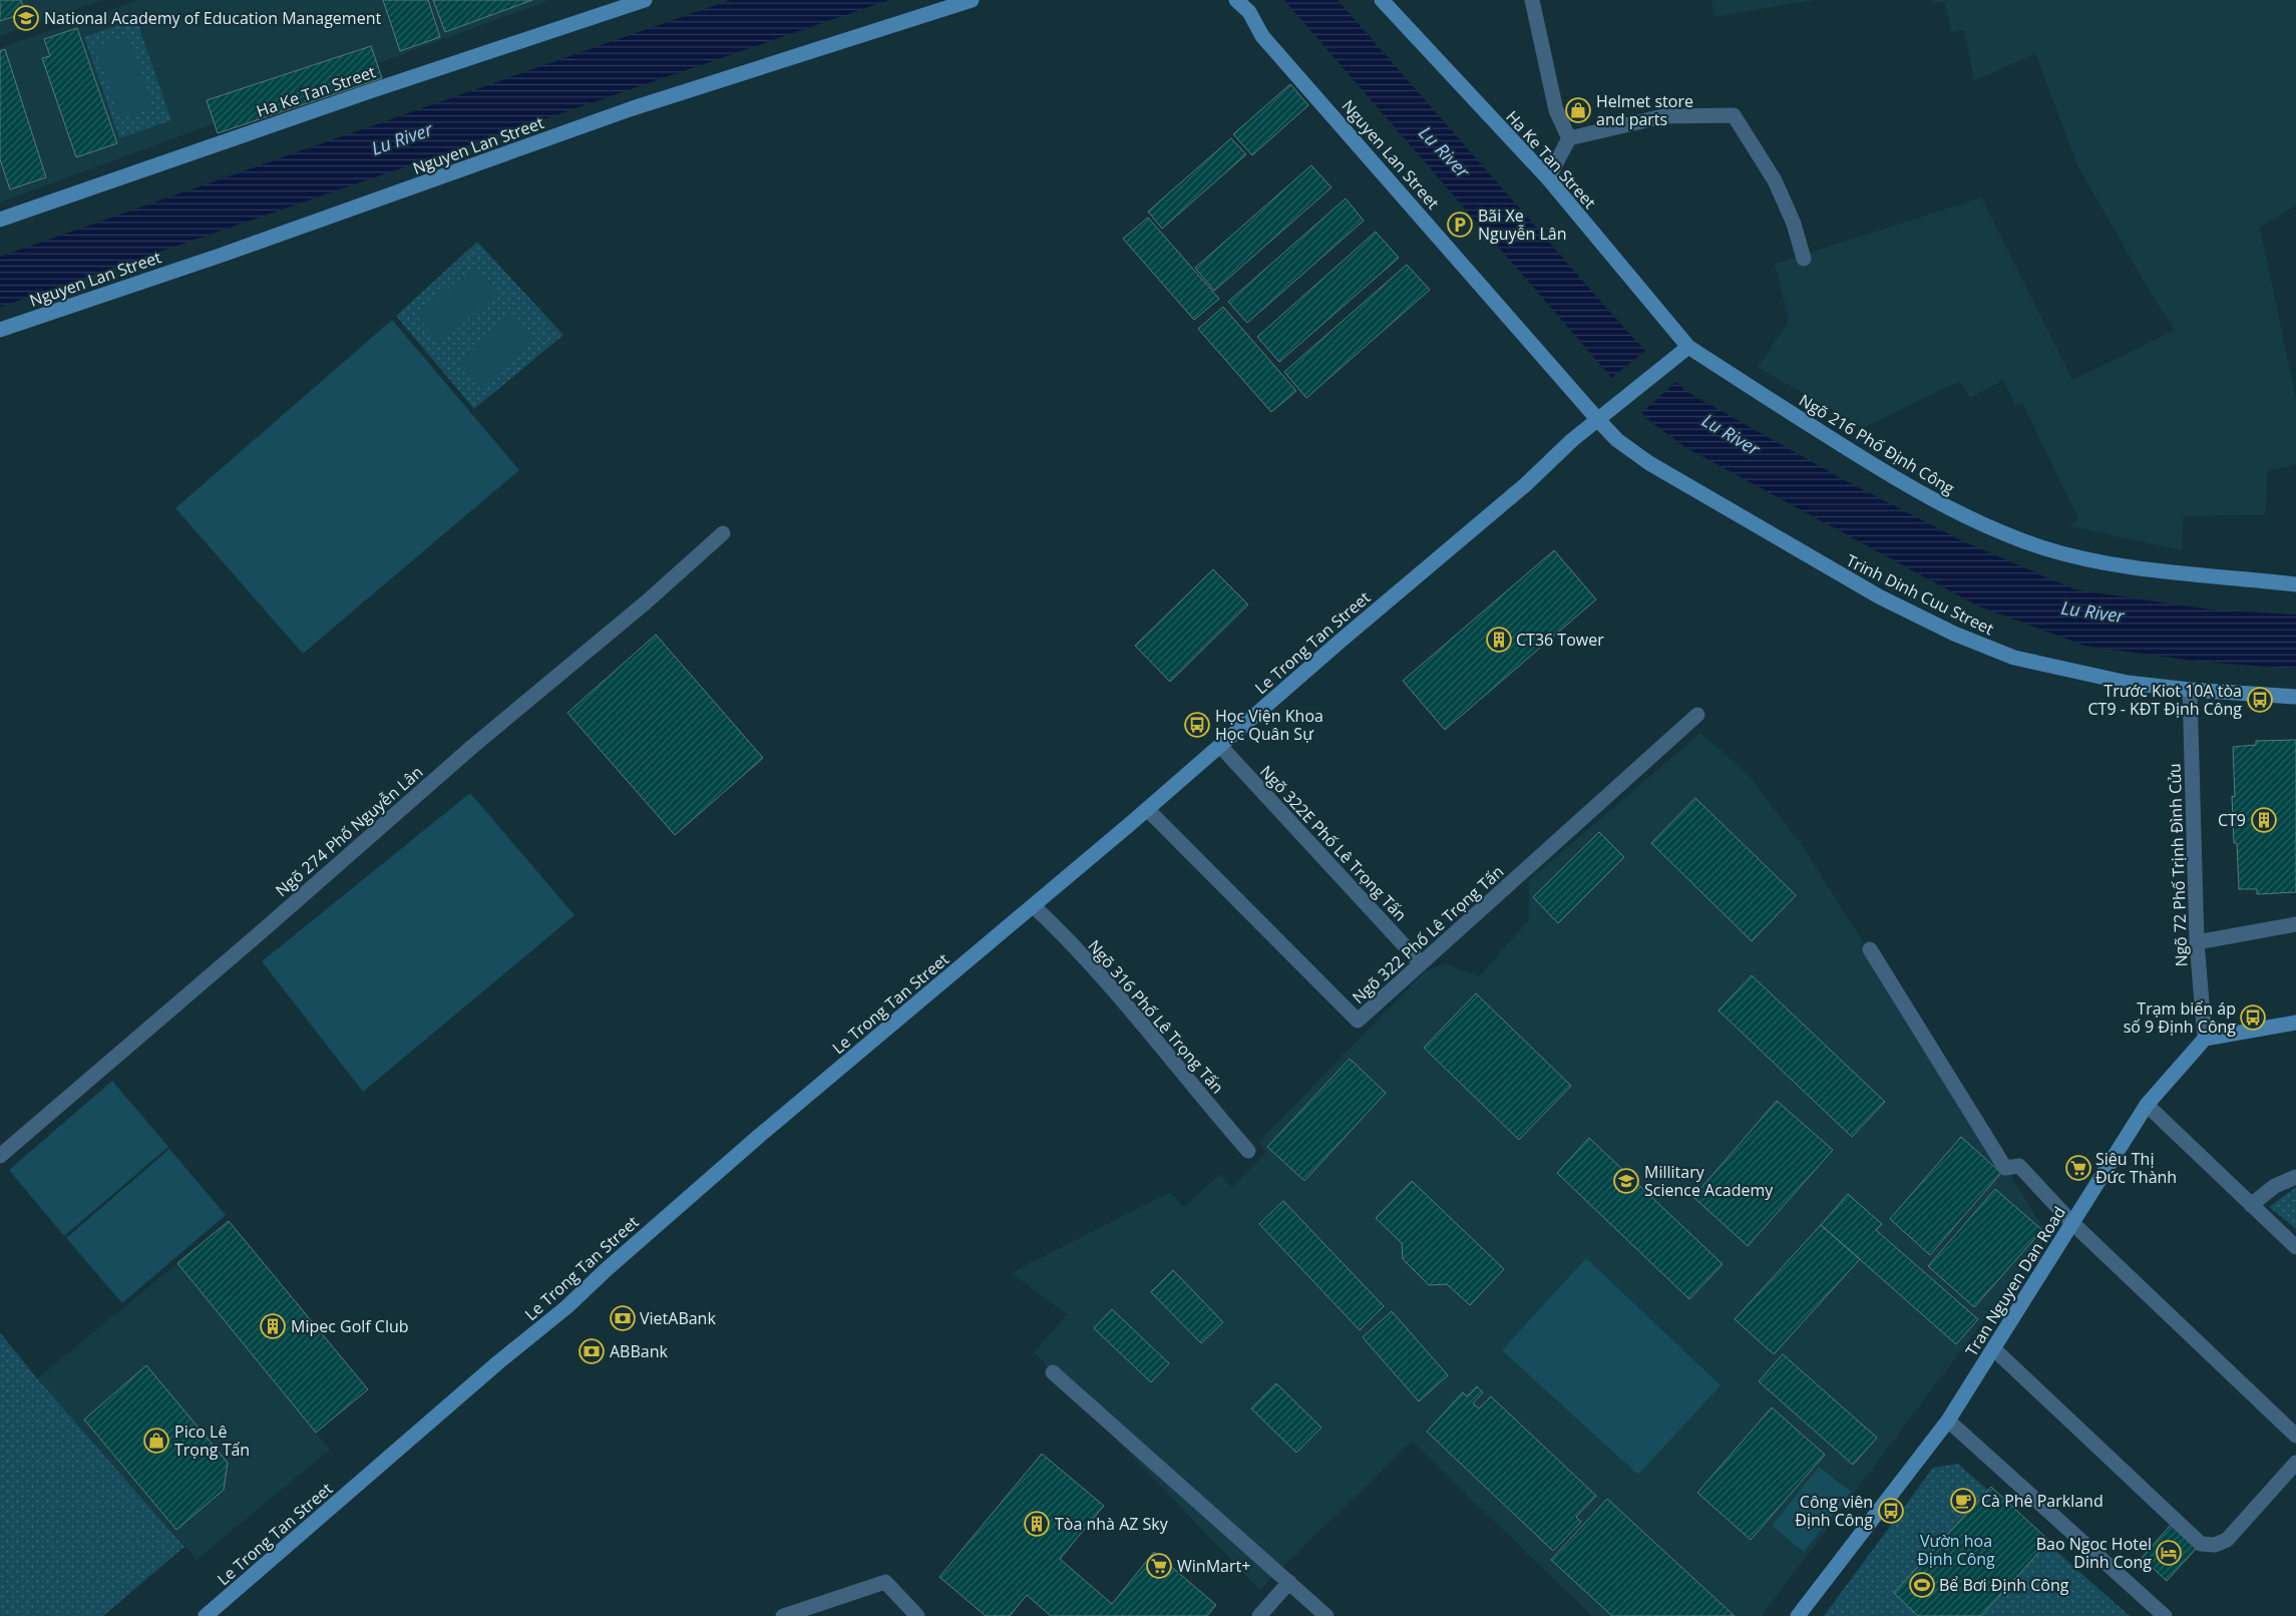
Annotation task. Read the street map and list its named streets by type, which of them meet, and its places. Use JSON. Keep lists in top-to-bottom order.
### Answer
{
  "streets": {
    "street": [
      "Ha Ke Tan Street",
      "Nguyen Lan Street",
      "Ngõ 216 Phố Định Công",
      "Trinh Dinh Cuu Street",
      "Le Trong Tan Street",
      "Ngõ 274 Phố Nguyễn Lân",
      "Ngõ 322E Phố Lê Trọng Tấn",
      "Ngõ 72 Phố Trịnh Đình Cửu",
      "Ngõ 322 Phố Lê Trọng Tấn",
      "Ngõ 316 Phố Lê Trọng Tấn",
      "Tran Nguyen Dan Road"
    ]
  },
  "crossings": [
    ["Ha Ke Tan Street", "Ngõ 216 Phố Định Công"],
    ["Ha Ke Tan Street", "Le Trong Tan Street"],
    ["Nguyen Lan Street", "Trinh Dinh Cuu Street"],
    ["Nguyen Lan Street", "Le Trong Tan Street"],
    ["Ngõ 216 Phố Định Công", "Le Trong Tan Street"],
    ["Trinh Dinh Cuu Street", "Le Trong Tan Street"],
    ["Trinh Dinh Cuu Street", "Ngõ 72 Phố Trịnh Đình Cửu"],
    ["Le Trong Tan Street", "Ngõ 322E Phố Lê Trọng Tấn"],
    ["Le Trong Tan Street", "Ngõ 322 Phố Lê Trọng Tấn"],
    ["Le Trong Tan Street", "Ngõ 316 Phố Lê Trọng Tấn"],
    ["Ngõ 322E Phố Lê Trọng Tấn", "Ngõ 322 Phố Lê Trọng Tấn"],
    ["Ngõ 72 Phố Trịnh Đình Cửu", "Tran Nguyen Dan Road"]
  ],
  "water": ["Lu River"],
  "parks": ["Vườn hoa Định Công"],
  "places": {
    "school or university": ["National Academy of Education Management", "Millitary Science Academy"],
    "shop": ["Helmet store and parts", "Pico Lê Trọng Tấn"],
    "parking": ["Bãi Xe Nguyễn Lân"],
    "building": [
      "CT36 Tower",
      "CT9",
      "Mipec Golf Club",
      "Tòa nhà AZ Sky"
    ],
    "bus stop": [
      "Trước Kiot 10A tòa CT9 - KĐT Định Công",
      "Học Viện Khoa Học Quân Sự",
      "Trạm biến áp số 9 Định Công",
      "Công viên Định Công"
    ],
    "supermarket": ["Siêu Thị Đức Thành", "WinMart+"],
    "bank": ["VietABank", "ABBank"],
    "cafe": ["Cà Phê Parkland"],
    "hotel": ["Bao Ngoc Hotel Dinh Cong"],
    "sports": ["Bể Bơi Định Công"]
  }
}
